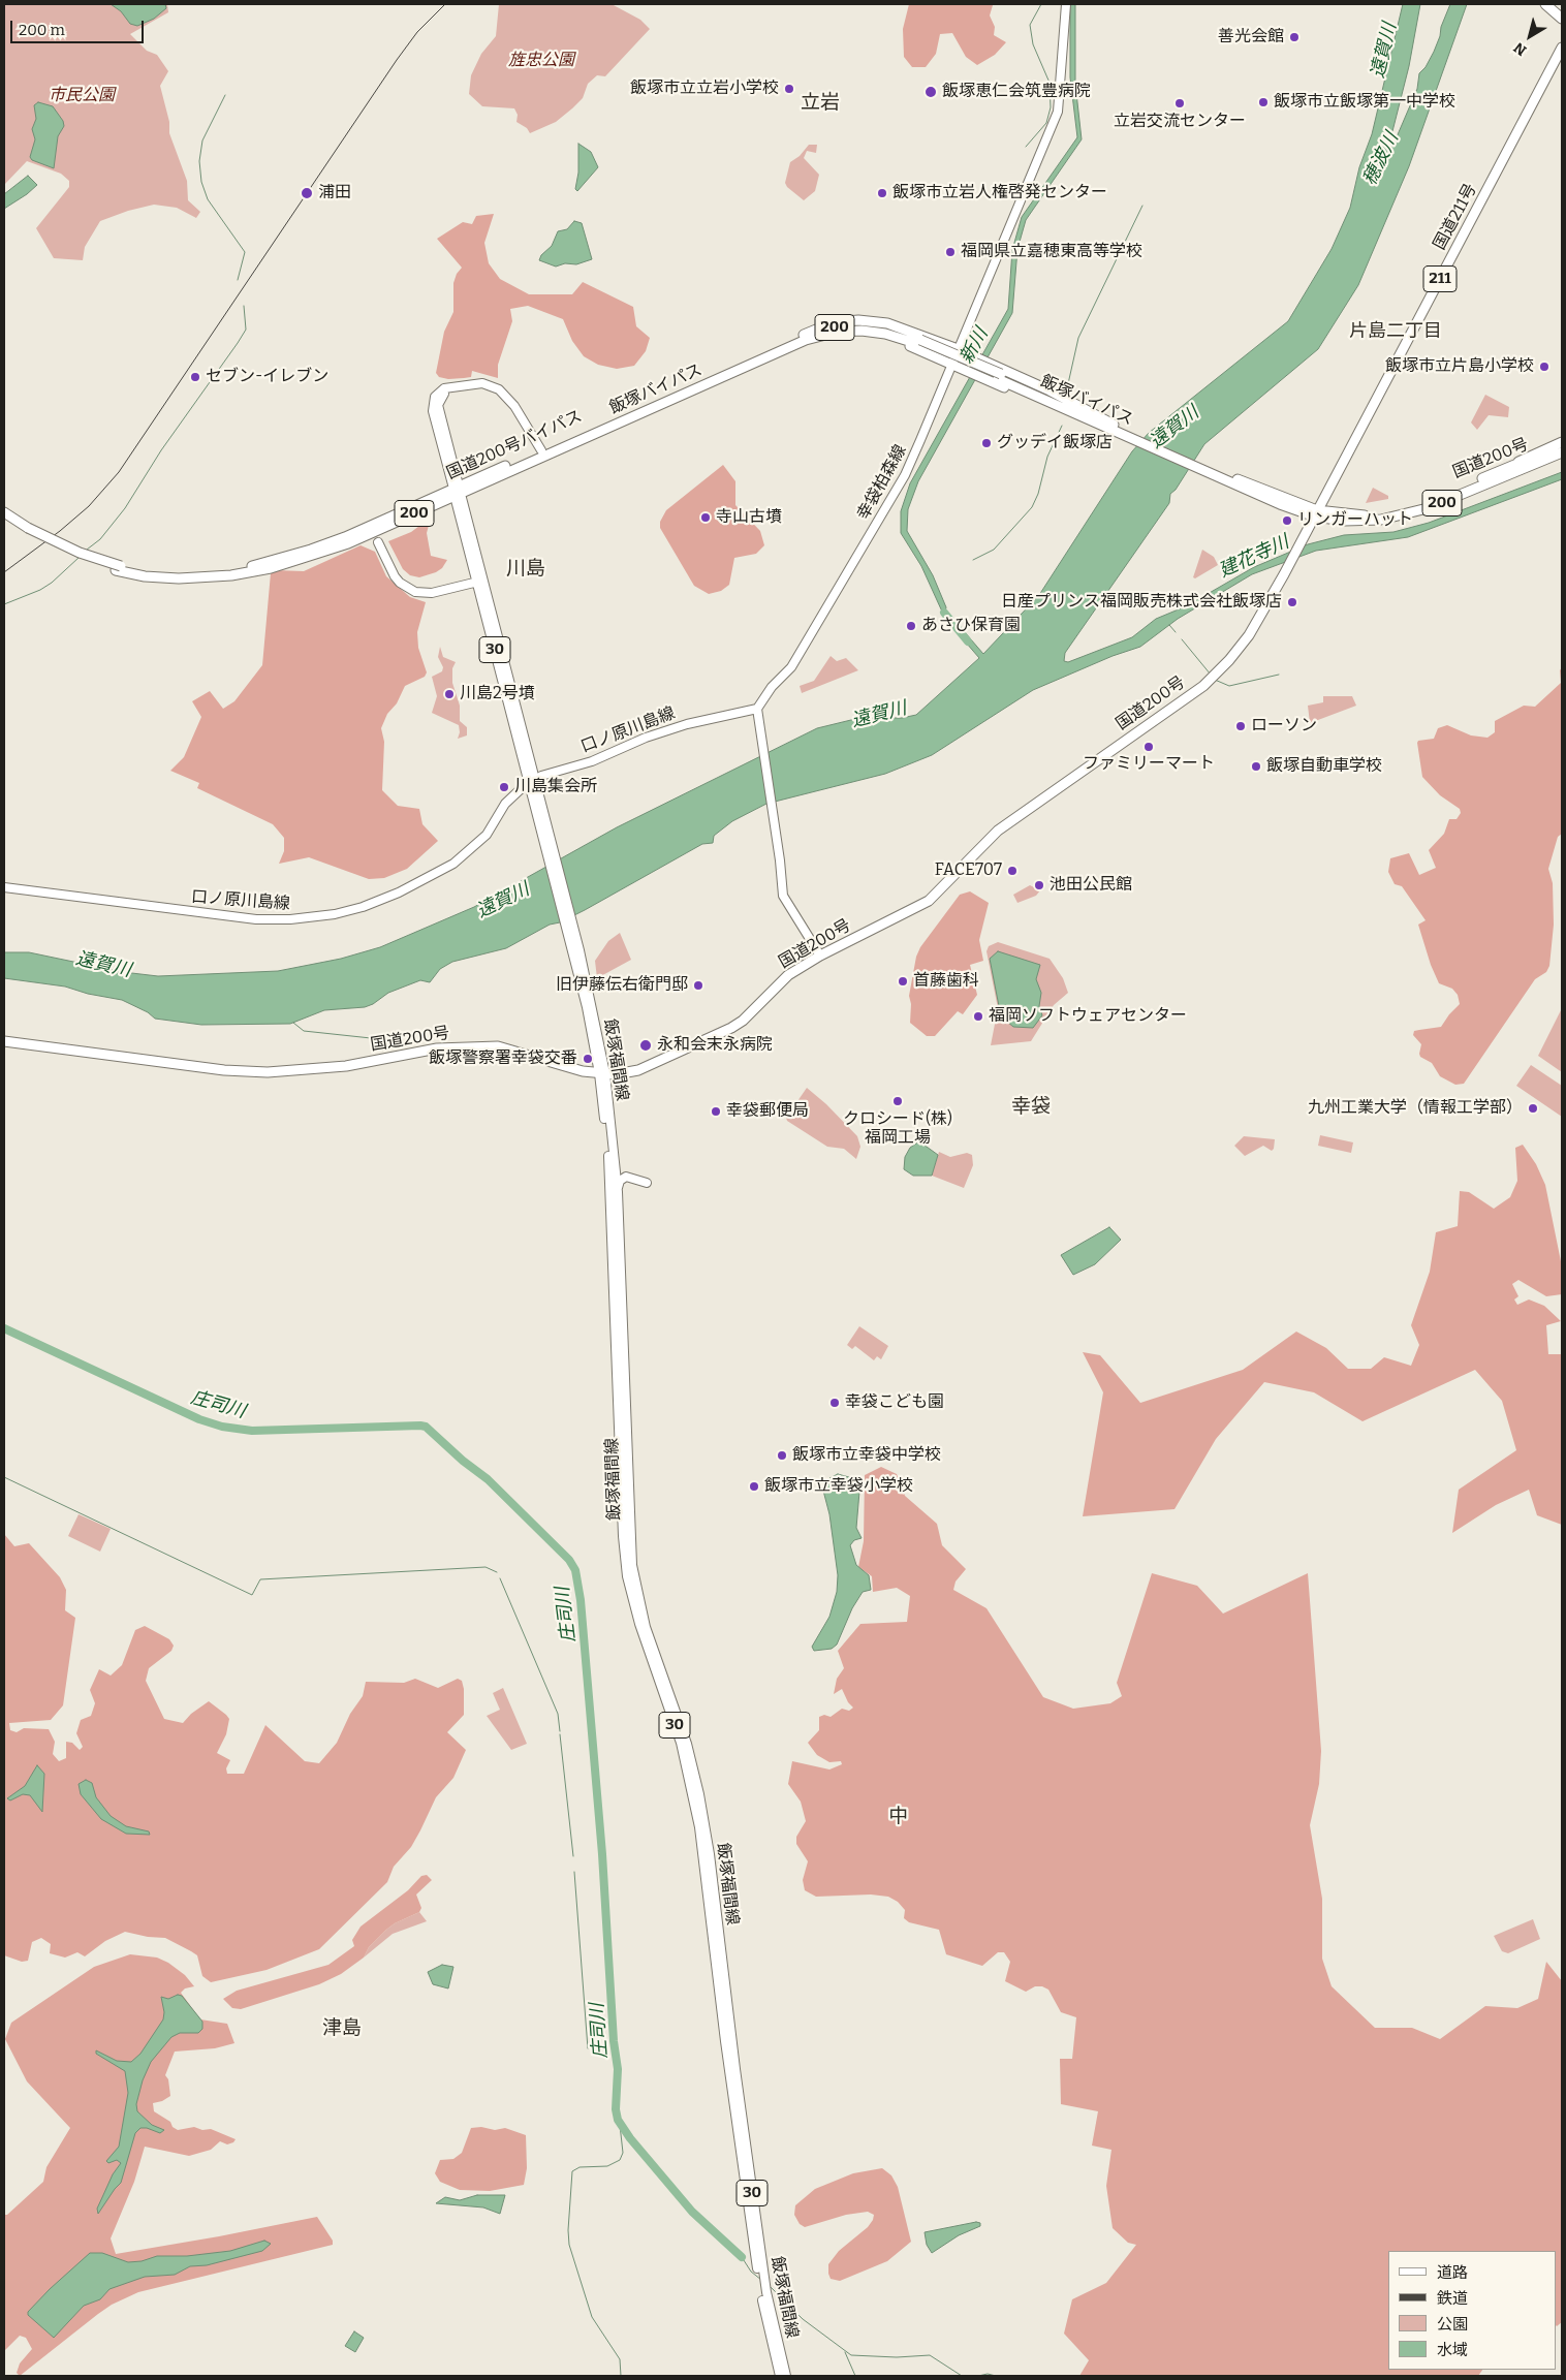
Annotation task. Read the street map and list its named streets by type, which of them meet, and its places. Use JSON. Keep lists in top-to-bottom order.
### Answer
{
  "streets": {
    "highway": [
      "国道211号",
      "211",
      "200",
      "飯塚バイパス",
      "国道200号バイパス",
      "国道200号"
    ],
    "main road": [
      "幸袋柏森線",
      "30",
      "口ノ原川島線",
      "飯塚福間線"
    ]
  },
  "crossings": [
    ["国道211号", "飯塚バイパス"],
    ["国道211号", "国道200号"],
    ["200", "国道200号バイパス"],
    ["飯塚バイパス", "国道200号バイパス"],
    ["飯塚バイパス", "国道200号"],
    ["国道200号", "飯塚福間線"],
    ["幸袋柏森線", "口ノ原川島線"]
  ],
  "districts": [
    "立岩",
    "片島二丁目",
    "川島",
    "幸袋",
    "中",
    "津島"
  ],
  "water": [
    "遠賀川",
    "穂波川",
    "新川",
    "建花寺川",
    "庄司川"
  ],
  "parks": ["旌忠公園", "市民公園"],
  "places": [
    "善光会館",
    "飯塚市立立岩小学校",
    "飯塚恵仁会筑豊病院",
    "飯塚市立飯塚第一中学校",
    "立岩交流センター",
    "浦田",
    "飯塚市立岩人権啓発センター",
    "福岡県立嘉穂東高等学校",
    "飯塚市立片島小学校",
    "セブン-イレブン",
    "グッデイ飯塚店",
    "寺山古墳",
    "リンガーハット",
    "日産プリンス福岡販売株式会社飯塚店",
    "あさひ保育園",
    "川島2号墳",
    "ローソン",
    "ファミリーマート",
    "飯塚自動車学校",
    "川島集会所",
    "FACE707",
    "池田公民館",
    "首藤歯科",
    "旧伊藤伝右衛門邸",
    "福岡ソフトウェアセンター",
    "永和会末永病院",
    "飯塚警察署幸袋交番",
    "クロシード(株) 福岡工場",
    "九州工業大学（情報工学部）",
    "幸袋郵便局",
    "幸袋こども園",
    "飯塚市立幸袋中学校",
    "飯塚市立幸袋小学校"
  ],
  "legend": [
    "道路",
    "鉄道",
    "公園",
    "水域"
  ],
  "scale_bar": "200 m",
  "north": "bottom left"
}
